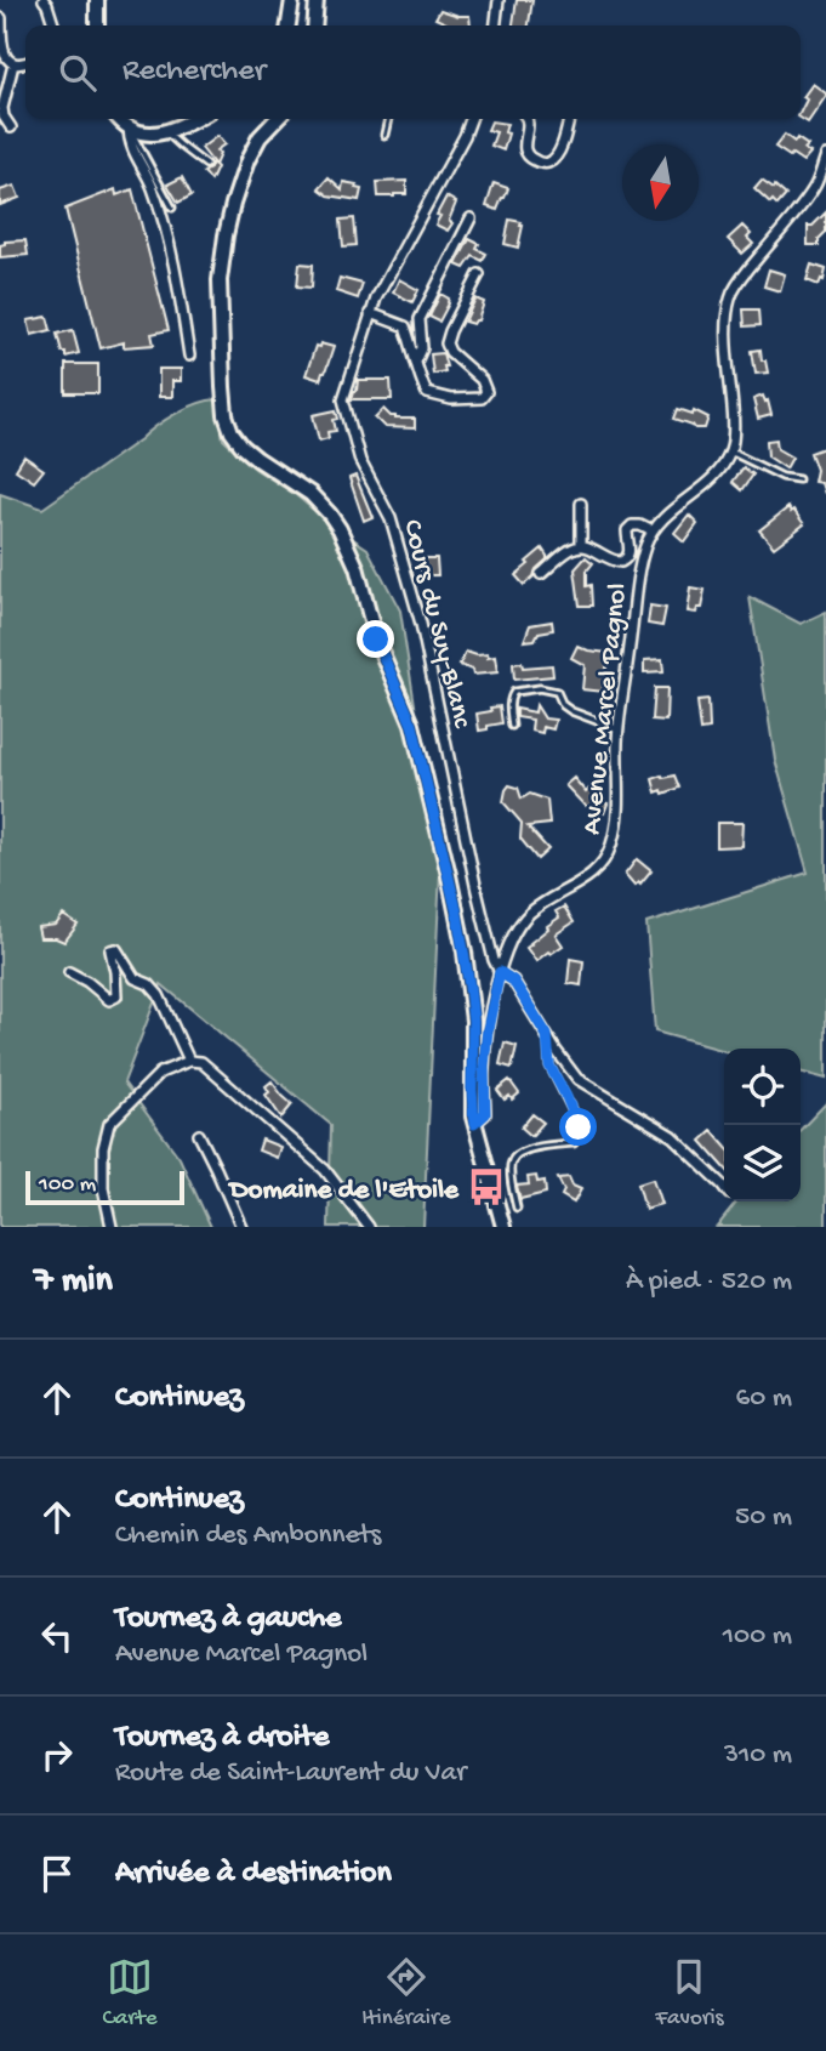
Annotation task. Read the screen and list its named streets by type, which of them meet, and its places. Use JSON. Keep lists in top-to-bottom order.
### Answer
{
  "streets": {
    "street": ["Cours du Suy-Blanc", "Avenue Marcel Pagnol"]
  },
  "crossings": [
    ["Cours du Suy-Blanc", "Avenue Marcel Pagnol"]
  ],
  "places": {
    "bus stop": ["Domaine de l'Etoile"]
  },
  "scale_bar": "100 m",
  "north": "bottom",
  "page": {
    "search": "Rechercher",
    "scale": "100 m",
    "heading": ["7 min", "À pied · 520 m"],
    "list": [
      ["Continuez", "60 m"],
      ["Continuez", "Chemin des Ambonnets", "50 m"],
      ["Tournez à gauche", "Avenue Marcel Pagnol", "100 m"],
      ["Tournez à droite", "Route de Saint-Laurent du Var", "310 m"],
      "Arrivée à destination"
    ],
    "nav": ["Carte", "Itinéraire", "Favoris"]
  }
}
